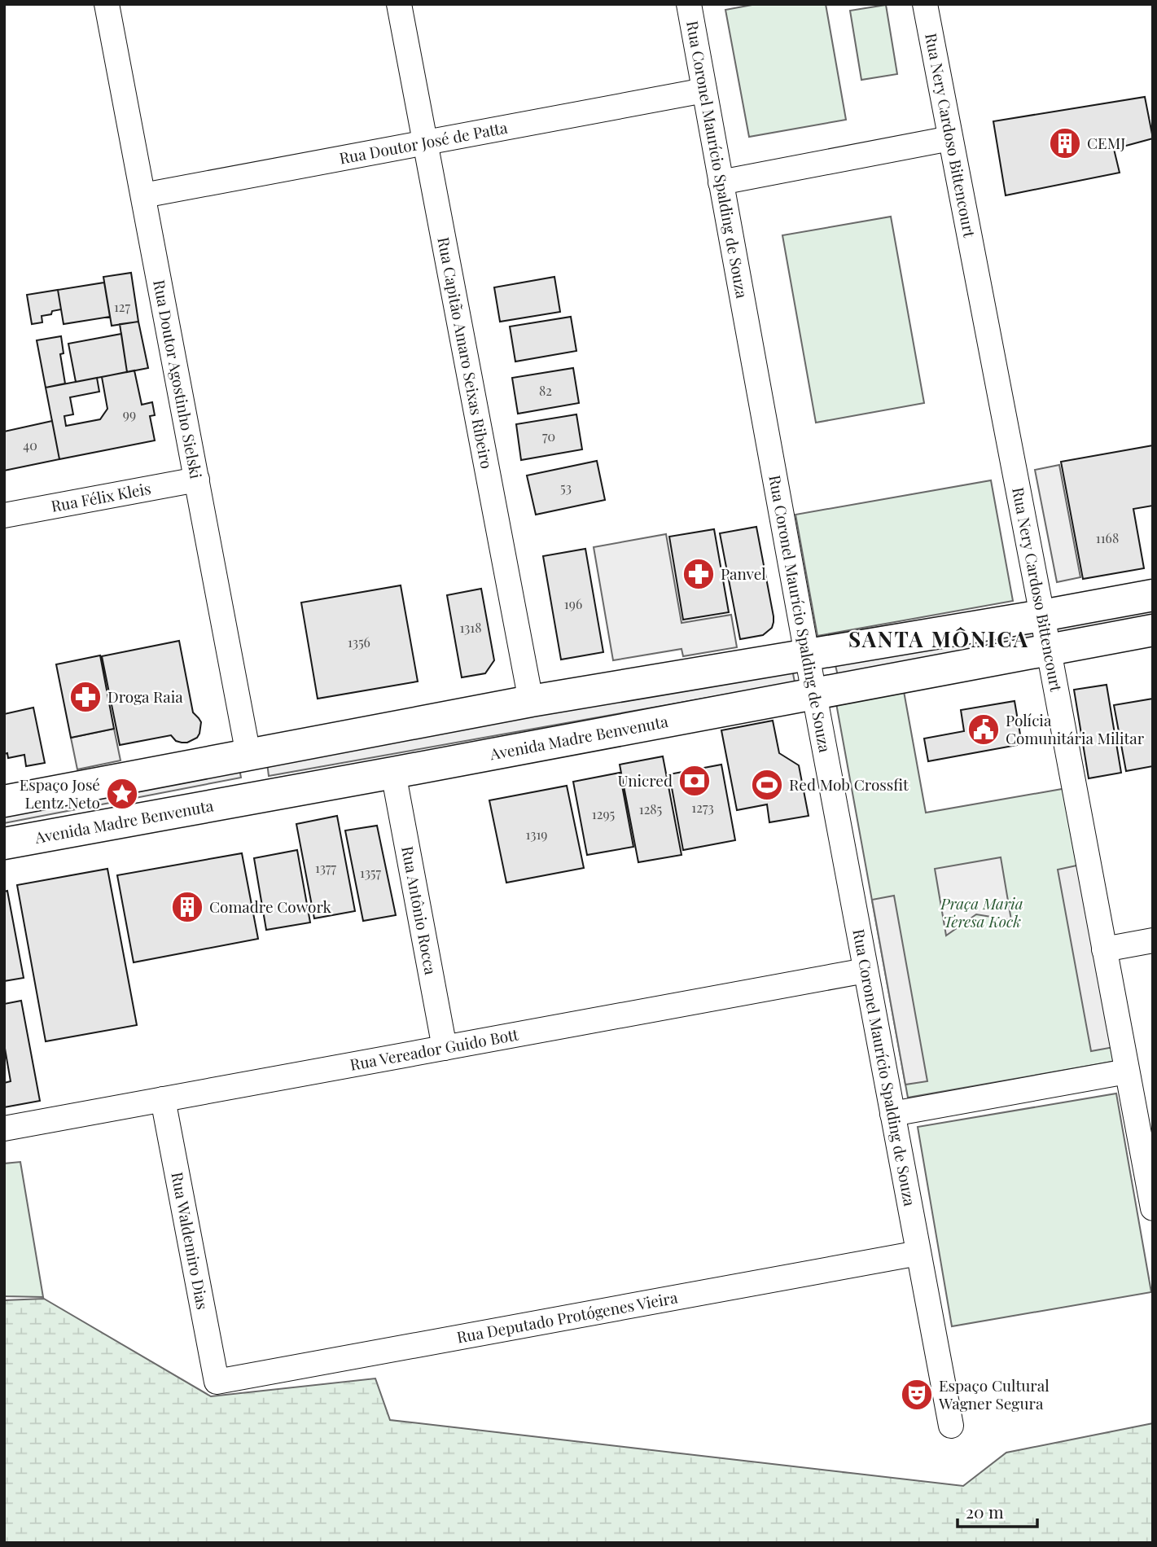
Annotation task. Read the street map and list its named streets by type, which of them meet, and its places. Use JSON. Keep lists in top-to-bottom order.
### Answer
{
  "streets": {
    "main road": ["Avenida Madre Benvenuta"],
    "street": [
      "Rua Nery Cardoso Bittencourt",
      "Rua Doutor José de Patta",
      "Rua Coronel Maurício Spalding de Souza",
      "Rua Capitão Amaro Seixas Ribeiro",
      "Rua Doutor Agostinho Sielski",
      "Rua Félix Kleis",
      "Rua Antônio Rocca",
      "Rua Vereador Guido Bott",
      "Rua Waldemiro Dias",
      "Rua Deputado Protógenes Vieira"
    ]
  },
  "crossings": [
    ["Rua Nery Cardoso Bittencourt", "Avenida Madre Benvenuta"],
    ["Rua Doutor José de Patta", "Rua Coronel Maurício Spalding de Souza"],
    ["Rua Doutor José de Patta", "Rua Capitão Amaro Seixas Ribeiro"],
    ["Rua Doutor José de Patta", "Rua Doutor Agostinho Sielski"],
    ["Rua Coronel Maurício Spalding de Souza", "Avenida Madre Benvenuta"],
    ["Rua Coronel Maurício Spalding de Souza", "Rua Vereador Guido Bott"],
    ["Rua Coronel Maurício Spalding de Souza", "Rua Deputado Protógenes Vieira"],
    ["Rua Doutor Agostinho Sielski", "Rua Félix Kleis"],
    ["Avenida Madre Benvenuta", "Rua Antônio Rocca"],
    ["Rua Antônio Rocca", "Rua Vereador Guido Bott"],
    ["Rua Vereador Guido Bott", "Rua Waldemiro Dias"],
    ["Rua Waldemiro Dias", "Rua Deputado Protógenes Vieira"]
  ],
  "districts": ["SANTA MÔNICA"],
  "parks": ["Praça Maria Teresa Kock"],
  "places": {
    "building": ["CEMJ", "Comadre Cowork"],
    "pharmacy": ["Panvel", "Droga Raia"],
    "public building": ["Polícia Comunitária Militar"],
    "bank": ["Unicred"],
    "sports": ["Red Mob Crossfit"],
    "place": ["Espaço José Lentz Neto"],
    "theatre": ["Espaço Cultural Wagner Segura"]
  },
  "house_numbers": [
    "127",
    "82",
    "99",
    "70",
    "40",
    "53",
    "1168",
    "196",
    "1318",
    "1356",
    "1273",
    "1285",
    "1295",
    "1319",
    "1377",
    "1357"
  ],
  "scale_bar": "20 m"
}
